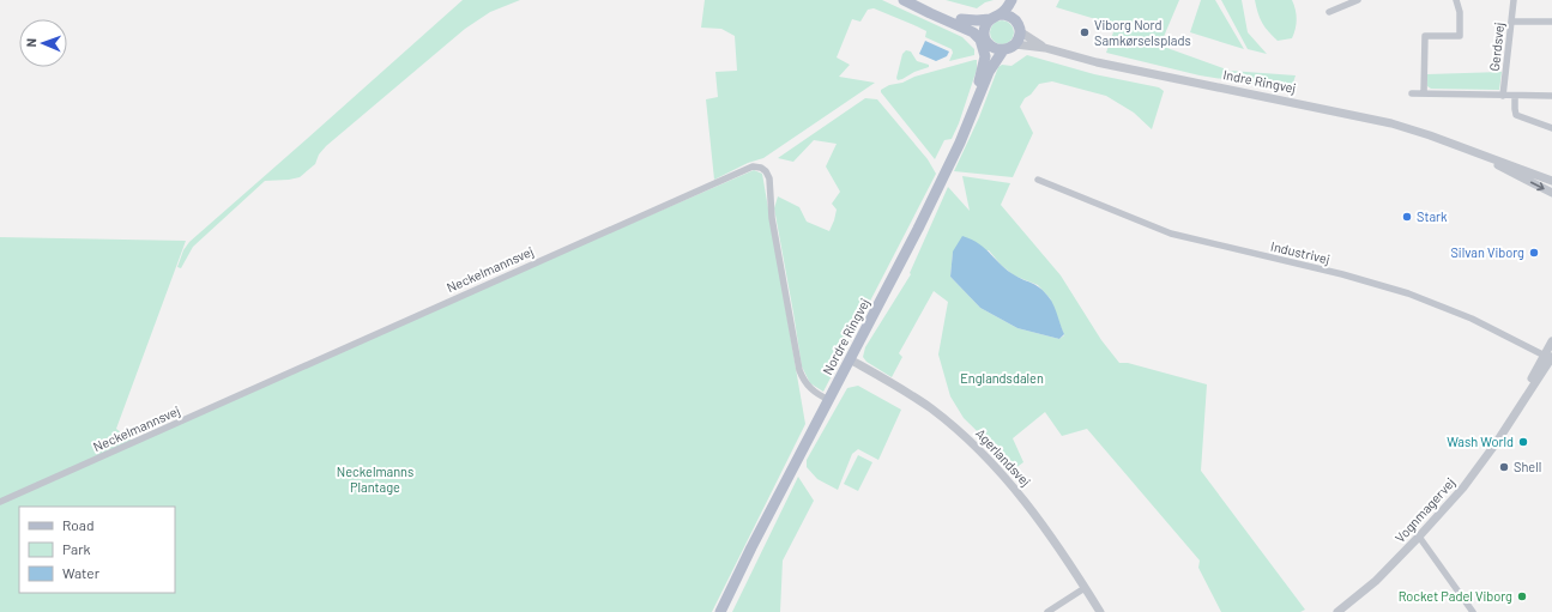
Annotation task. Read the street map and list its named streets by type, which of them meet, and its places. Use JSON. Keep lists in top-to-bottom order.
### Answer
{
  "streets": {
    "main road": ["Nordre Ringvej"],
    "street": [
      "Gerdsvej",
      "Indre Ringvej",
      "Industrivej",
      "Neckelmannsvej",
      "Agerlandsvej",
      "Vognmagervej"
    ]
  },
  "crossings": [
    ["Indre Ringvej", "Nordre Ringvej"],
    ["Industrivej", "Vognmagervej"],
    ["Neckelmannsvej", "Nordre Ringvej"],
    ["Nordre Ringvej", "Agerlandsvej"]
  ],
  "parks": ["Englandsdalen", "Neckelmanns Plantage"],
  "places": [
    "Viborg Nord Samkørselsplads",
    "Stark",
    "Silvan Viborg",
    "Wash World",
    "Shell",
    "Rocket Padel Viborg"
  ],
  "legend": ["Road", "Park", "Water"],
  "north": "left"
}
